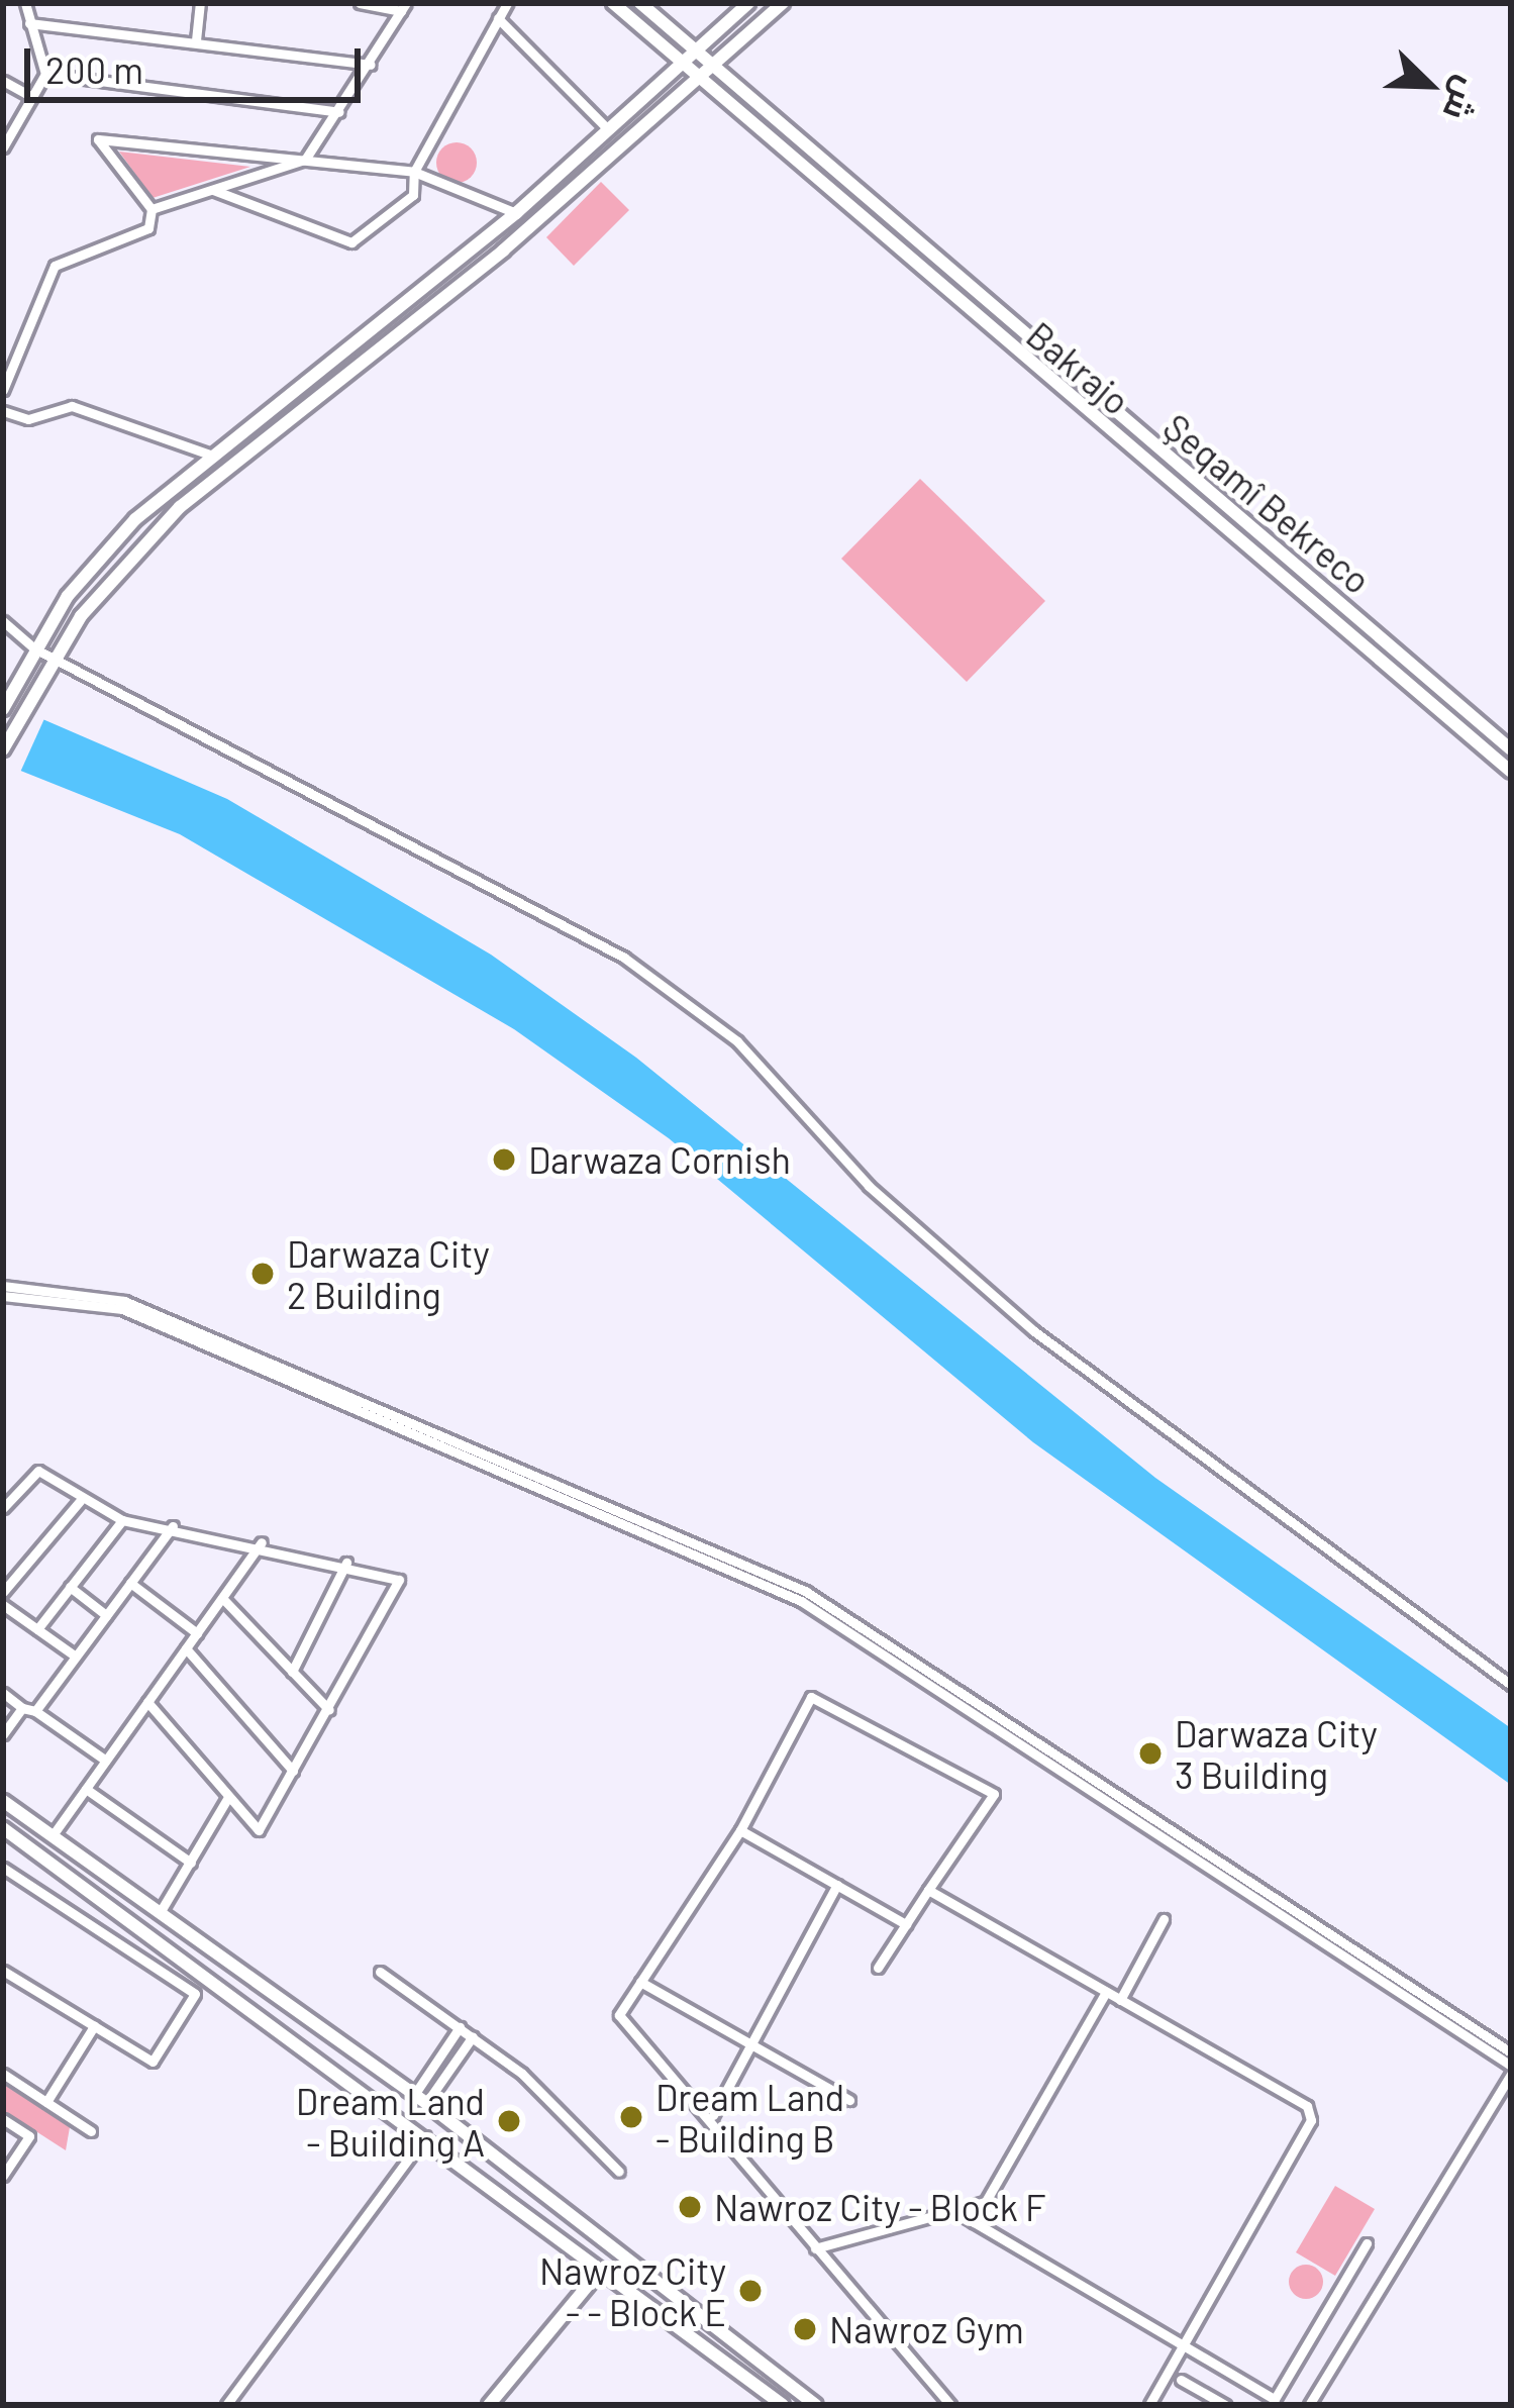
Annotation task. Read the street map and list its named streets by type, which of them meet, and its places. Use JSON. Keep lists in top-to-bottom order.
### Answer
{
  "streets": {
    "main road": ["Bakrajo", "Şeqamî Bekreco"]
  },
  "places": [
    "Darwaza Cornish",
    "Darwaza City 2 Building",
    "Darwaza City 3 Building",
    "Dream Land - Building B",
    "Dream Land - Building A",
    "Nawroz City - Block F",
    "Nawroz City - - Block E",
    "Nawroz Gym"
  ],
  "scale_bar": "200 m",
  "north": "bottom right"
}
